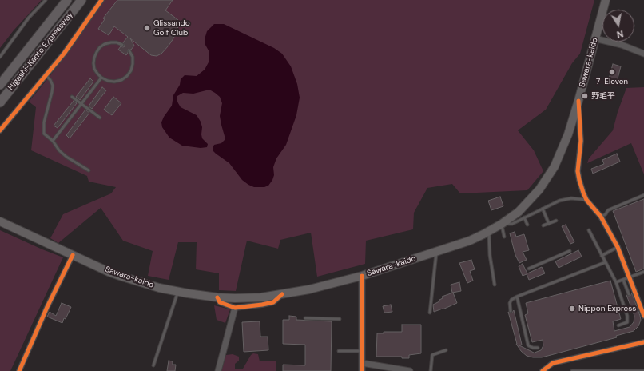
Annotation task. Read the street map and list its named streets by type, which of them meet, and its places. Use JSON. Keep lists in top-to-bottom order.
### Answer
{
  "streets": {
    "highway": ["Higashi-Kanto Expressway", "Sawara-kaido"]
  },
  "places": [
    "Glissando Golf Club",
    "7-Eleven",
    "野毛平",
    "Nippon Express"
  ],
  "north": "bottom"
}
